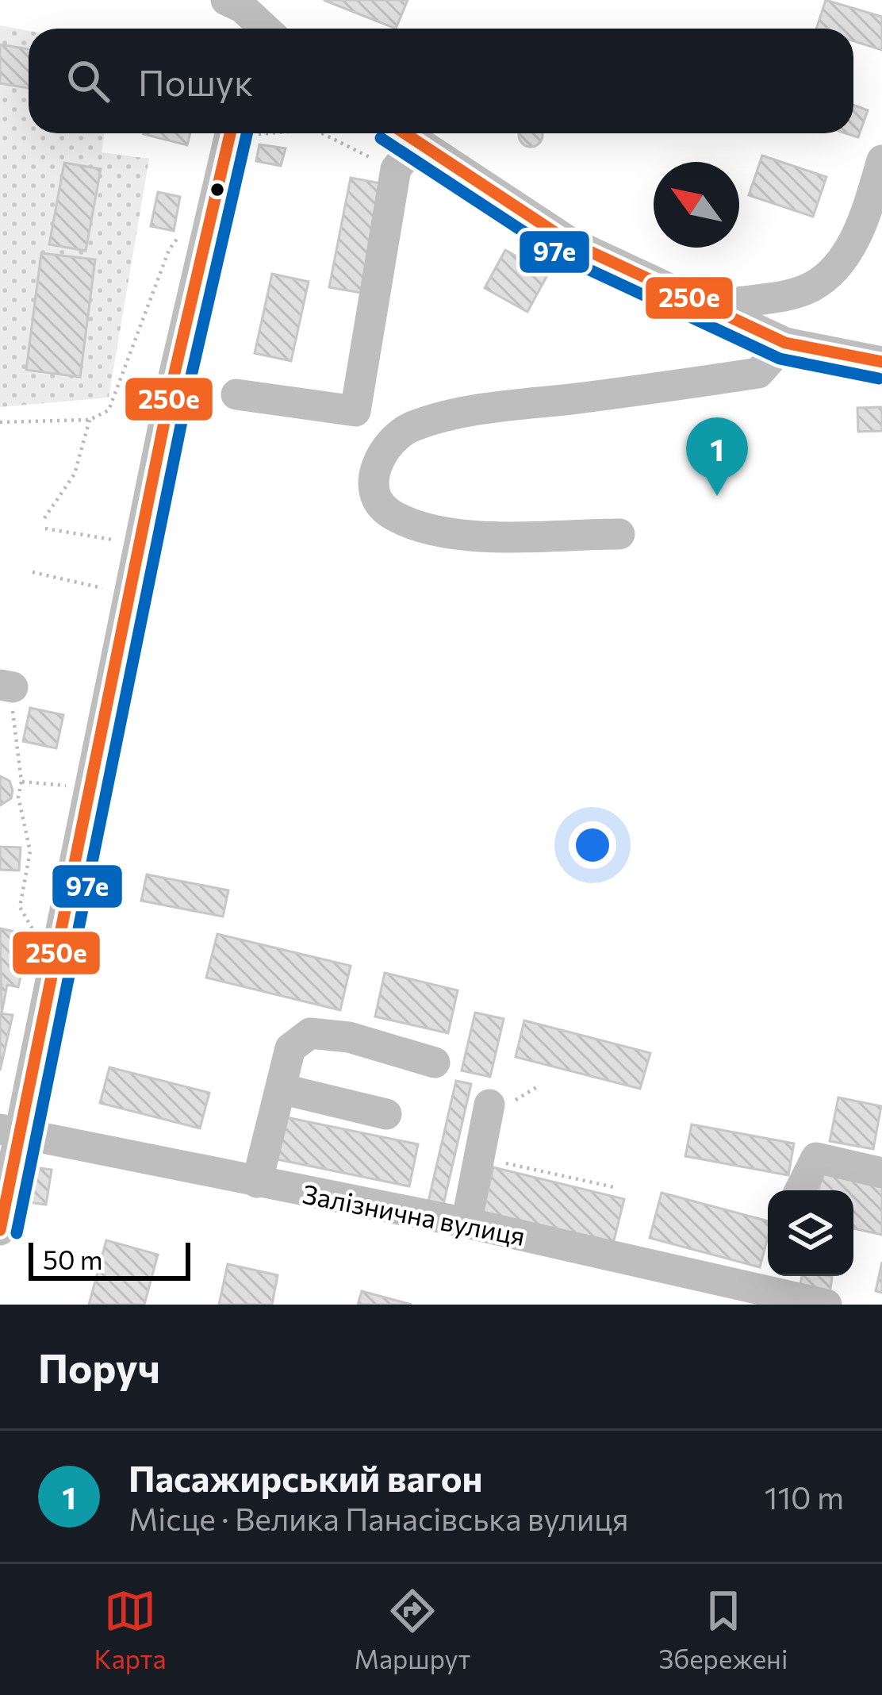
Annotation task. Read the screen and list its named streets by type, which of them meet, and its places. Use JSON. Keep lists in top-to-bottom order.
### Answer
{
  "streets": {
    "street": ["Залізнична вулиця"]
  },
  "lines": ["transit line 250е", "transit line 97е"],
  "scale_bar": "50 m",
  "north": "top left",
  "page": {
    "search": "Пошук",
    "pins": "1",
    "scale": "50 m",
    "heading": "Поруч",
    "list": [
      {
        "mark": "1",
        "name": "Пасажирський вагон",
        "note": "Місце · Велика Панасівська вулиця",
        "value": "110 m"
      }
    ],
    "nav": ["Карта", "Маршрут", "Збережені"]
  }
}
